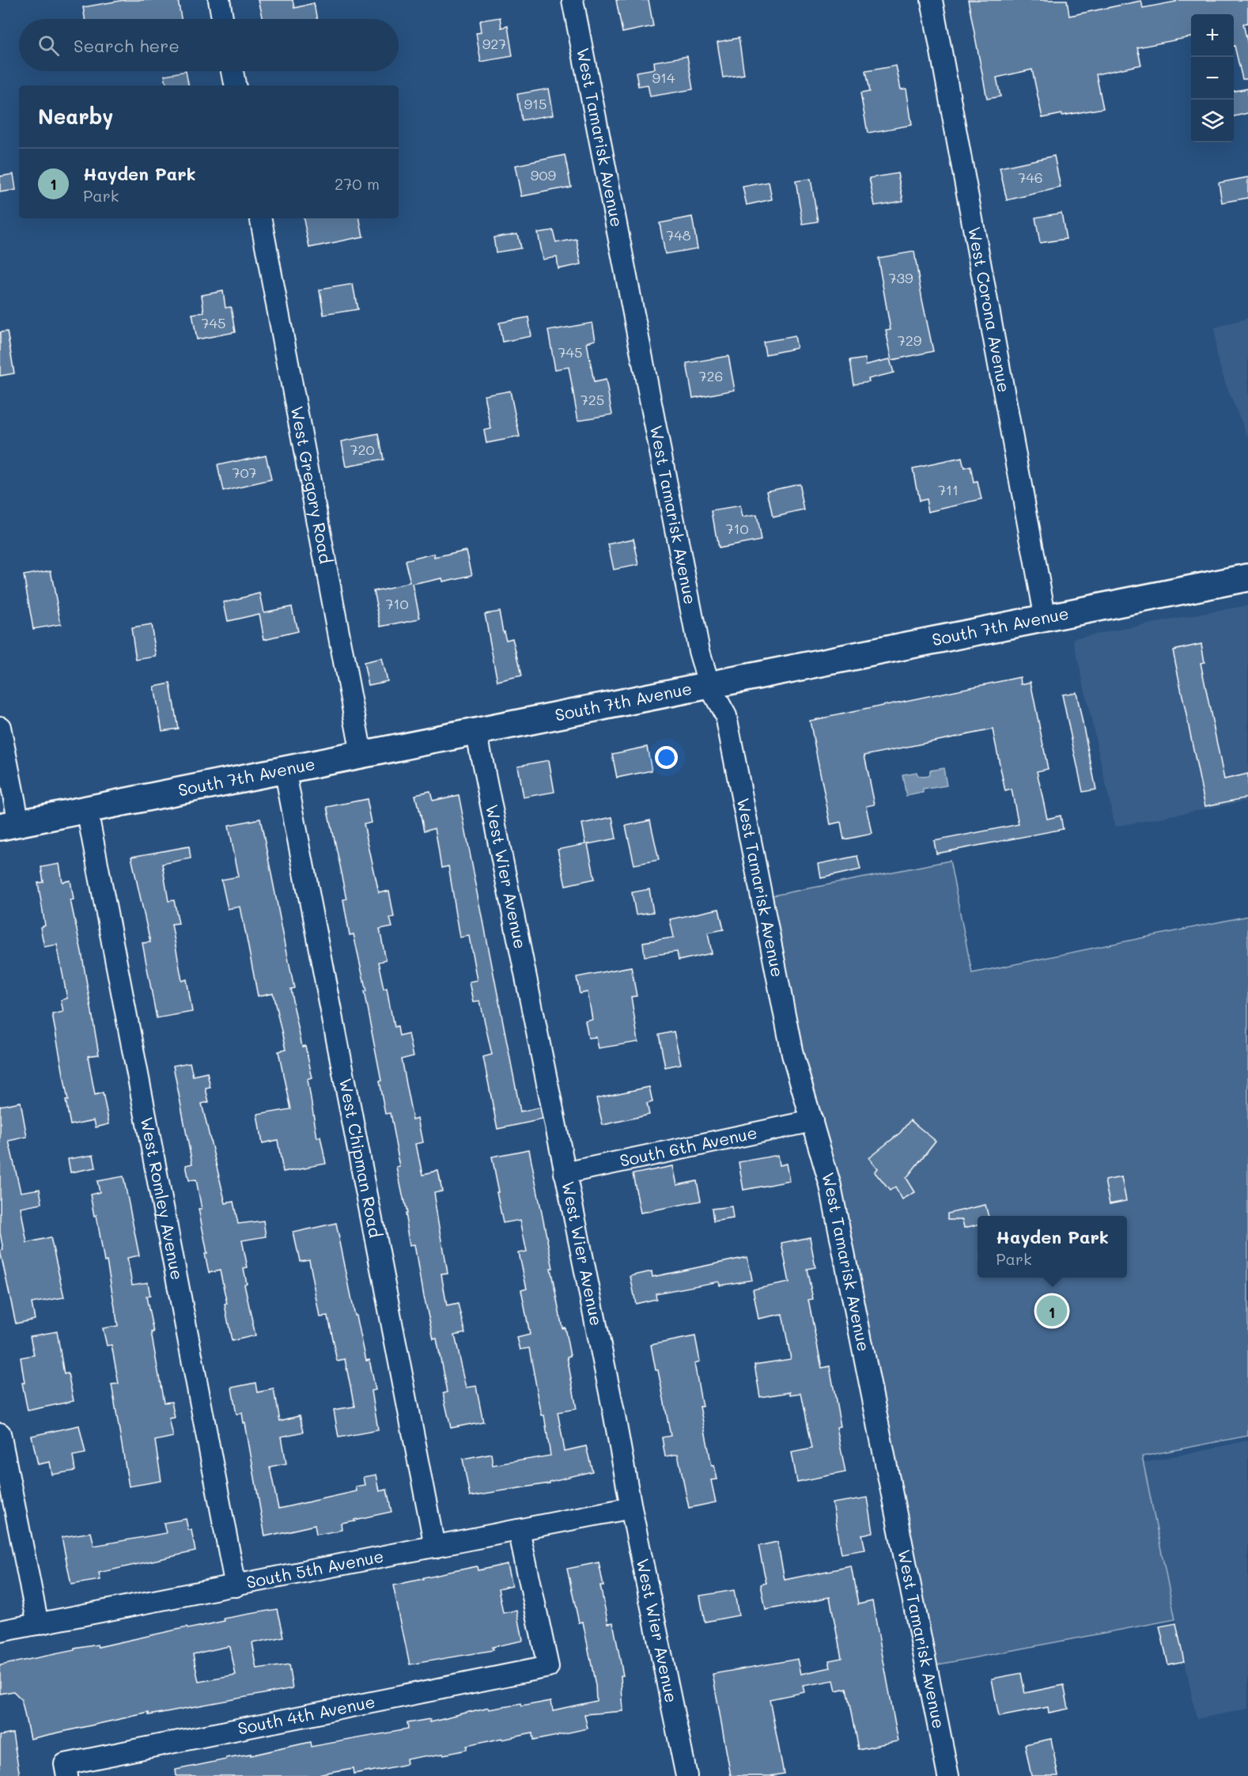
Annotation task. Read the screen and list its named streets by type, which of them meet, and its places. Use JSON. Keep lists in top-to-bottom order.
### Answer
{
  "streets": {
    "main road": ["South 7th Avenue"],
    "street": [
      "West Tamarisk Avenue",
      "West Corona Avenue",
      "West Gregory Road",
      "West Wier Avenue",
      "South 6th Avenue",
      "West Chipman Road",
      "West Romley Avenue",
      "South 5th Avenue",
      "South 4th Avenue"
    ]
  },
  "crossings": [
    ["West Tamarisk Avenue", "South 7th Avenue"],
    ["West Tamarisk Avenue", "South 6th Avenue"],
    ["West Corona Avenue", "South 7th Avenue"],
    ["West Gregory Road", "South 7th Avenue"],
    ["South 7th Avenue", "West Wier Avenue"],
    ["South 7th Avenue", "West Chipman Road"],
    ["South 7th Avenue", "West Romley Avenue"],
    ["West Wier Avenue", "South 6th Avenue"],
    ["West Wier Avenue", "South 5th Avenue"],
    ["West Chipman Road", "South 5th Avenue"],
    ["West Romley Avenue", "South 5th Avenue"],
    ["South 5th Avenue", "South 4th Avenue"]
  ],
  "house_numbers": [
    "927",
    "914",
    "915",
    "909",
    "746",
    "748",
    "739",
    "745",
    "729",
    "745",
    "726",
    "725",
    "720",
    "707",
    "711",
    "710",
    "710"
  ],
  "page": {
    "map_buttons": ["+", "−"],
    "search": "Search here",
    "heading": "Nearby",
    "list": [
      {
        "mark": "1",
        "name": "Hayden Park",
        "note": "Park",
        "value": "270 m"
      }
    ],
    "popup": ["Hayden Park", "Park"],
    "pins": "1"
  }
}
